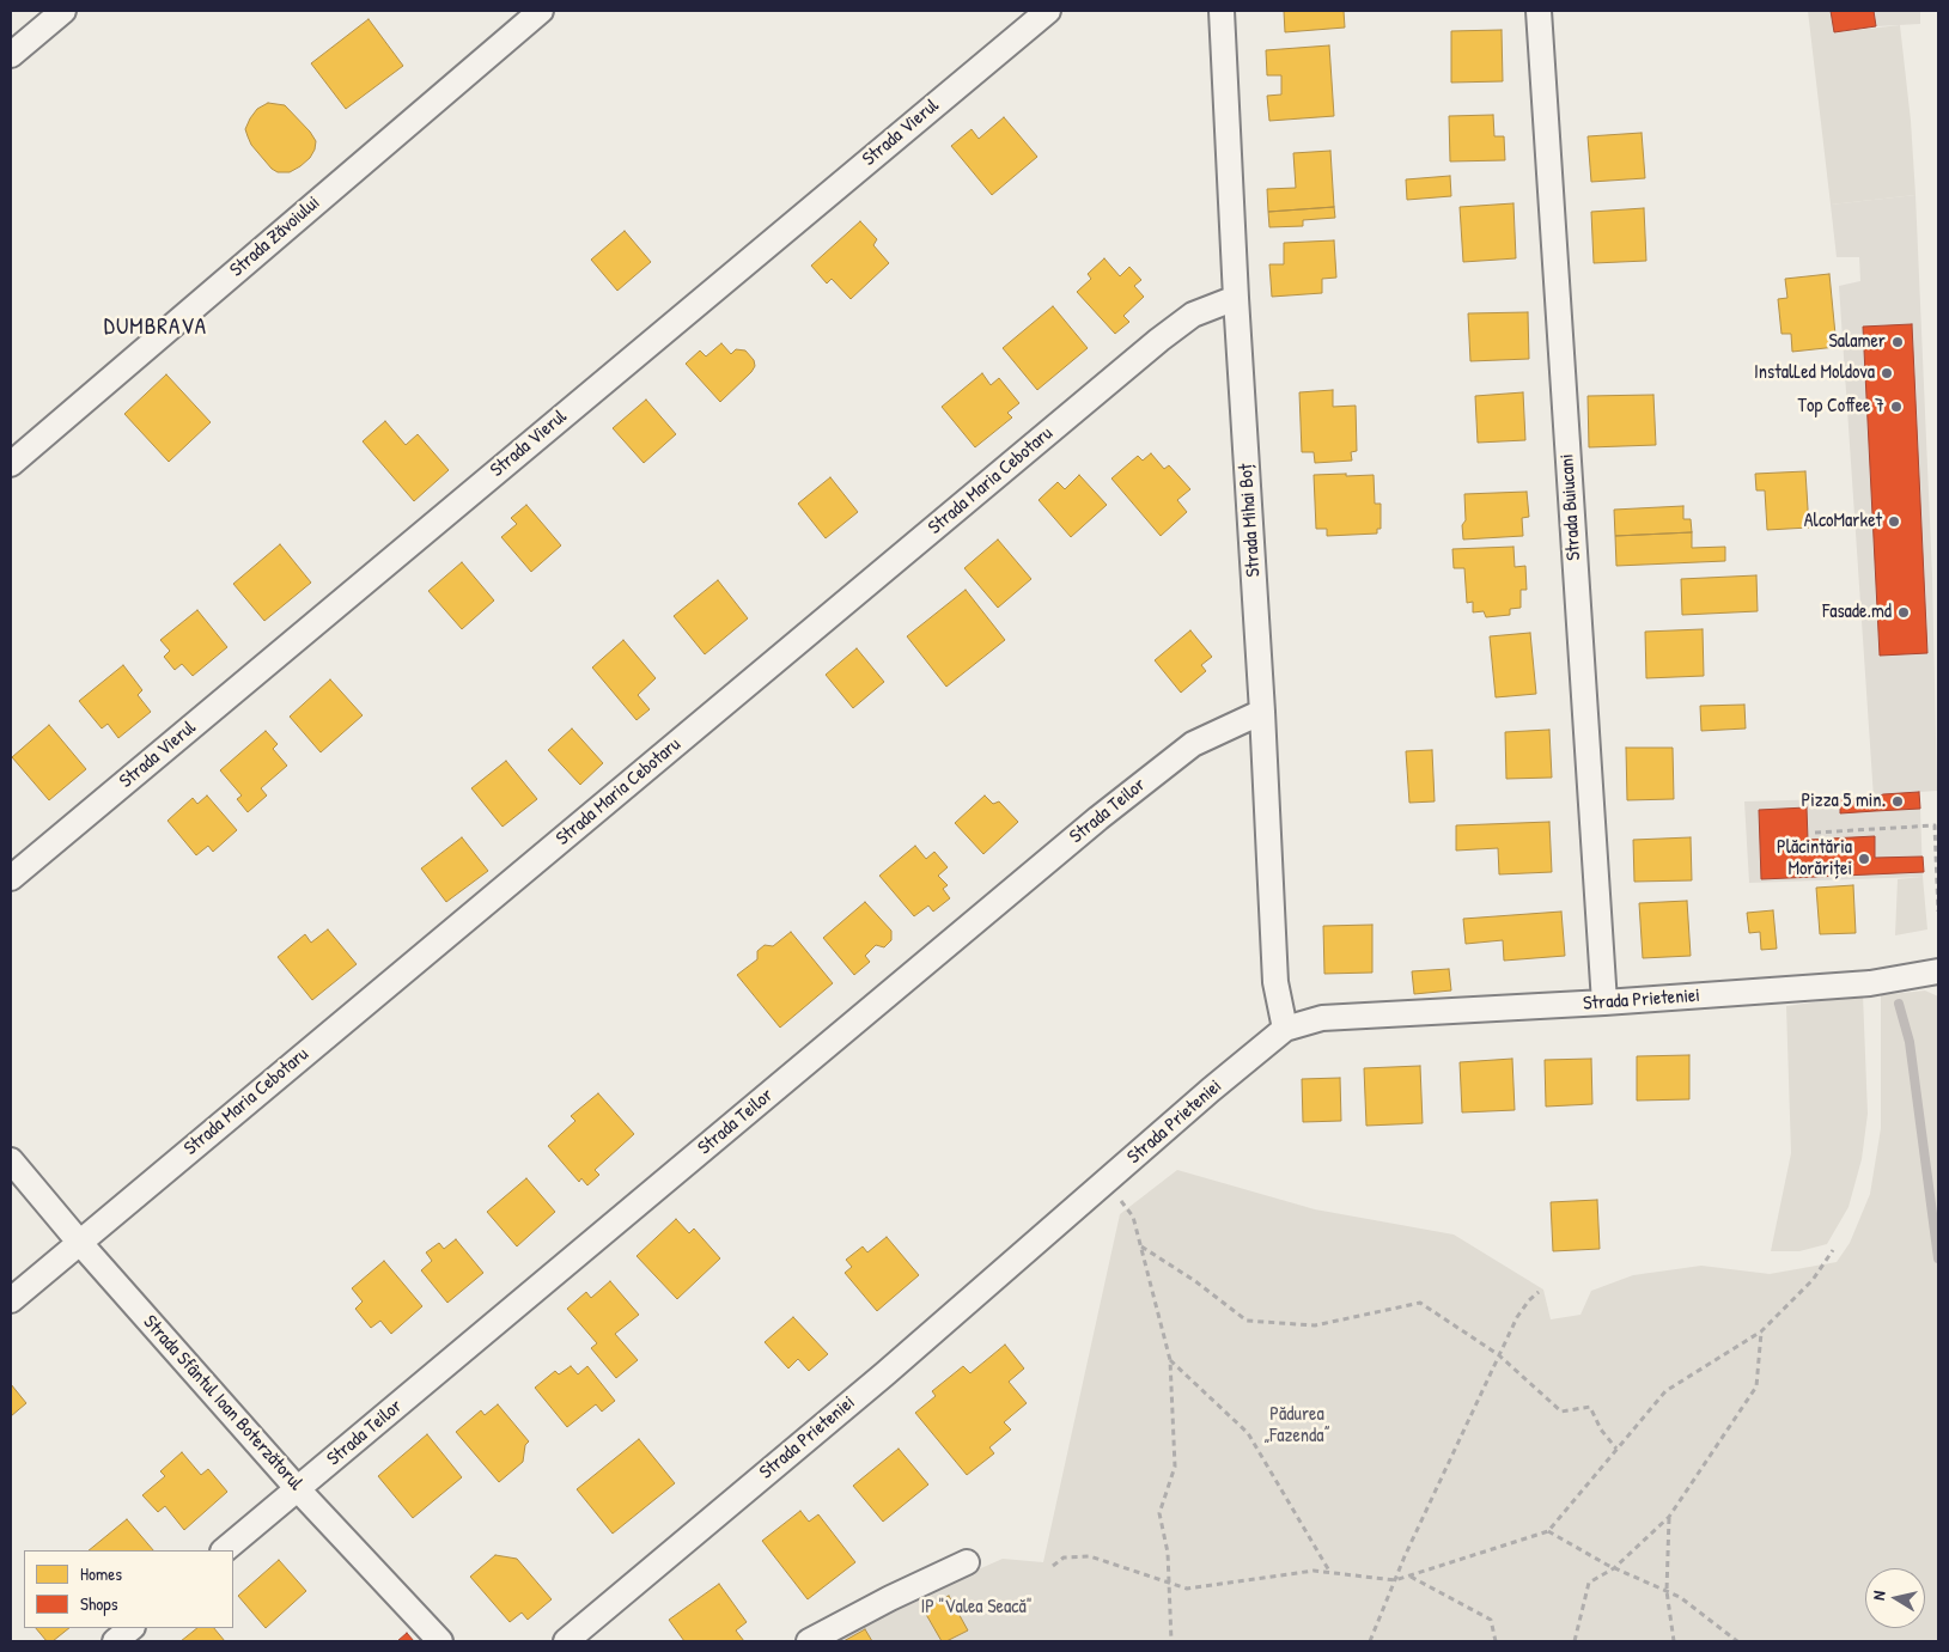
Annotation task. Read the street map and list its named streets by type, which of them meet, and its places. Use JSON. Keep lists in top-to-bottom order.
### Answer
{
  "streets": {
    "street": [
      "Strada Vierul",
      "Strada Zăvoiului",
      "Strada Maria Cebotaru",
      "Strada Buiucani",
      "Strada Mihai Boț",
      "Strada Teilor",
      "Strada Prieteniei",
      "Strada Sfântul Ioan Boterzătorul"
    ]
  },
  "crossings": [
    ["Strada Maria Cebotaru", "Strada Mihai Boț"],
    ["Strada Maria Cebotaru", "Strada Sfântul Ioan Boterzătorul"],
    ["Strada Buiucani", "Strada Prieteniei"],
    ["Strada Mihai Boț", "Strada Teilor"],
    ["Strada Mihai Boț", "Strada Prieteniei"],
    ["Strada Teilor", "Strada Sfântul Ioan Boterzătorul"]
  ],
  "districts": ["DUMBRAVA"],
  "parks": ["Pădurea „Fazenda”", "IP \"Valea Seacă\""],
  "places": [
    "Salamer",
    "InstalLed Moldova",
    "Top Coffee 7",
    "AlcoMarket",
    "Fasade.md",
    "Pizza 5 min.",
    "Plăcintăria Morăriței"
  ],
  "legend": ["Homes", "Shops"],
  "north": "left"
}
